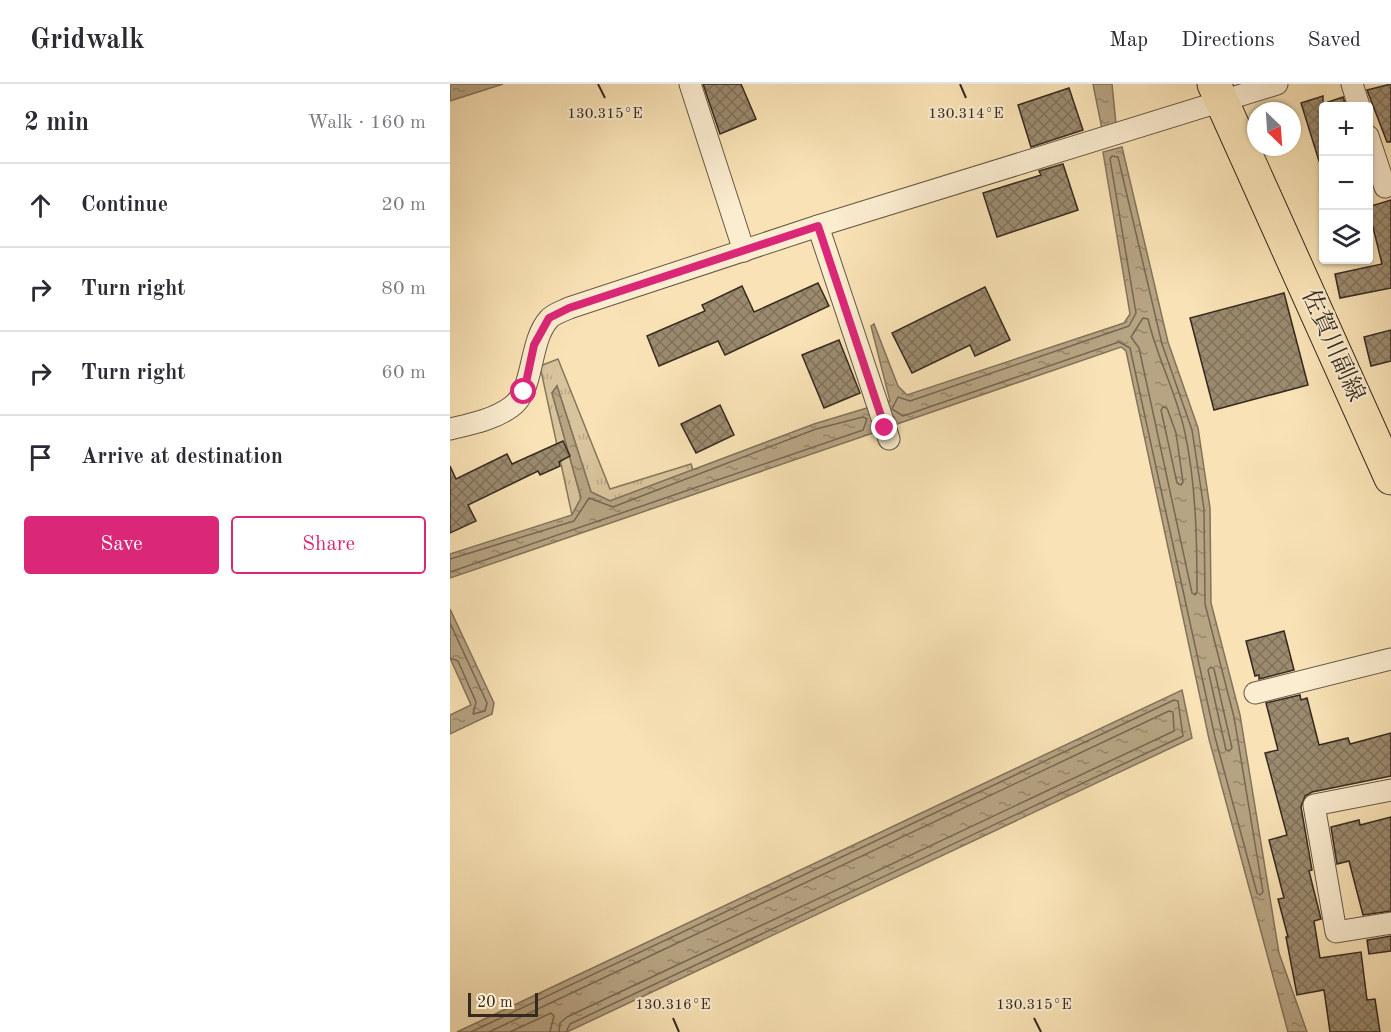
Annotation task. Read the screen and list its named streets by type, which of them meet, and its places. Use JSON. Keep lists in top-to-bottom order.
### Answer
{
  "streets": {
    "main road": ["佐賀川副線"]
  },
  "scale_bar": "20 m",
  "north": "bottom right",
  "page": {
    "header": "Gridwalk",
    "nav": ["Map", "Directions", "Saved"],
    "heading": ["2 min", "Walk · 160 m"],
    "map_buttons": ["+", "−"],
    "list": [
      ["Continue", "20 m"],
      ["Turn right", "80 m"],
      ["Turn right", "60 m"],
      "Arrive at destination"
    ],
    "buttons": ["Save", "Share"],
    "scale": "20 m"
  },
  "coordinates": ["130.315°E", "130.314°E", "130.316°E"]
}
